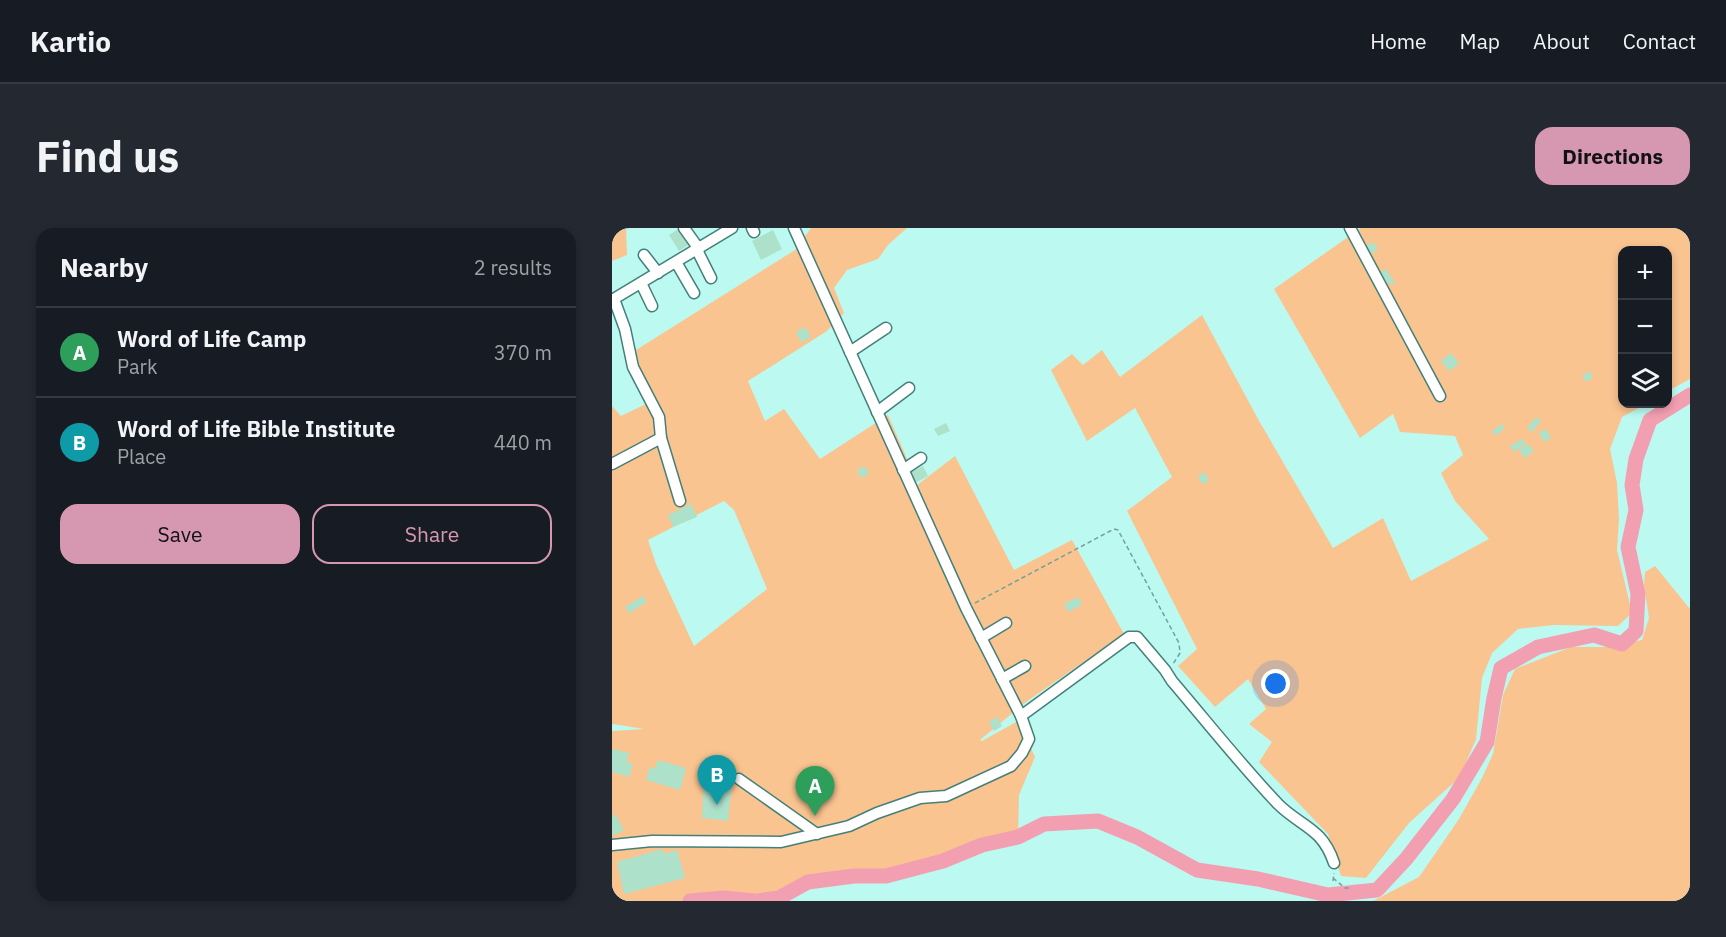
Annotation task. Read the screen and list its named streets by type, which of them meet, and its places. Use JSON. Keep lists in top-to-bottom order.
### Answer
{
  "page": {
    "header": "Kartio",
    "nav": [
      "Home",
      "Map",
      "About",
      "Contact"
    ],
    "buttons": [
      "Directions",
      ["Save", "Share"]
    ],
    "title": "Find us",
    "heading": ["Nearby", "2 results"],
    "map_buttons": ["+", "−"],
    "list": [
      {
        "mark": "A",
        "name": "Word of Life Camp",
        "note": "Park",
        "value": "370 m"
      },
      {
        "mark": "B",
        "name": "Word of Life Bible Institute",
        "note": "Place",
        "value": "440 m"
      }
    ],
    "pins": ["B", "A"]
  }
}
